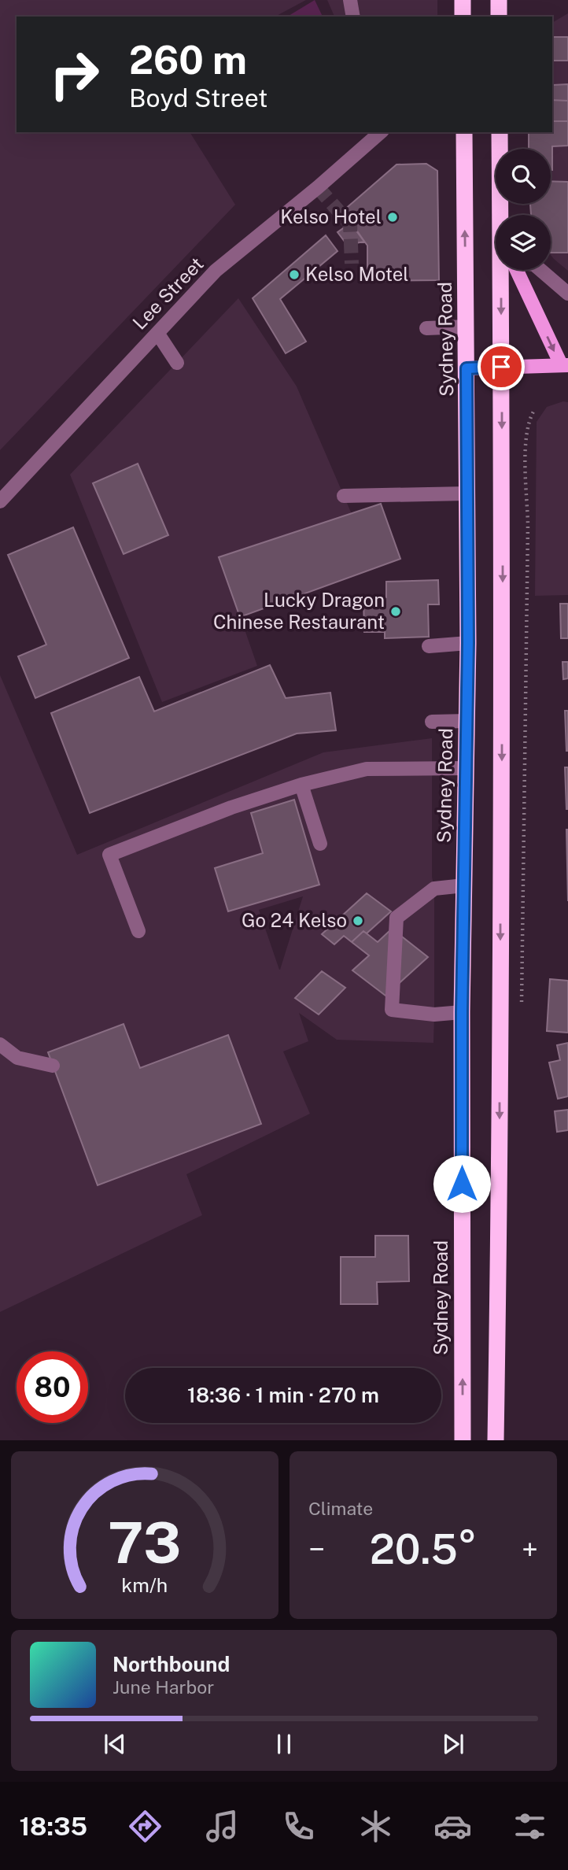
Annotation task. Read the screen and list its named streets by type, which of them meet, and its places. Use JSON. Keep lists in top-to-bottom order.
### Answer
{
  "streets": {
    "highway": ["Sydney Road"],
    "street": ["Lee Street"]
  },
  "places": [
    "Kelso Hotel",
    "Kelso Motel",
    "Lucky Dragon Chinese Restaurant",
    "Go 24 Kelso"
  ],
  "page": {
    "turn": ["260 m", "Boyd Street"],
    "limit": "80",
    "trip": "18:36 · 1 min · 270 m",
    "tile": "Climate",
    "heat": ["−", "20.5°", "+"],
    "song": ["Northbound", "June Harbor"],
    "tabs": "18:35",
    "gauge": ["73", "km/h"]
  }
}
